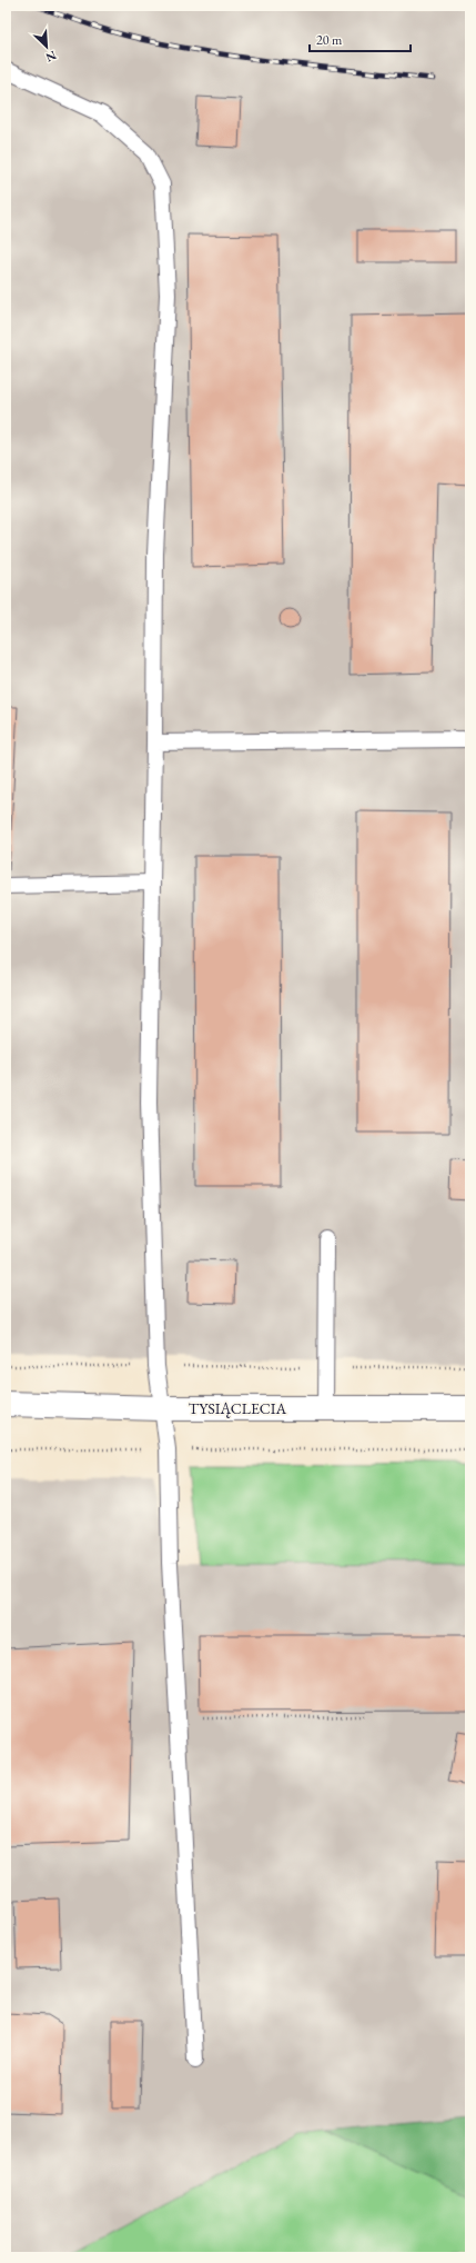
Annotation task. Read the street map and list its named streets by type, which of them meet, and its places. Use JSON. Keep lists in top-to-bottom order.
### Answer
{
  "streets": {
    "street": ["TYSIĄCLECIA"]
  },
  "scale_bar": "20 m",
  "north": "bottom right"
}
